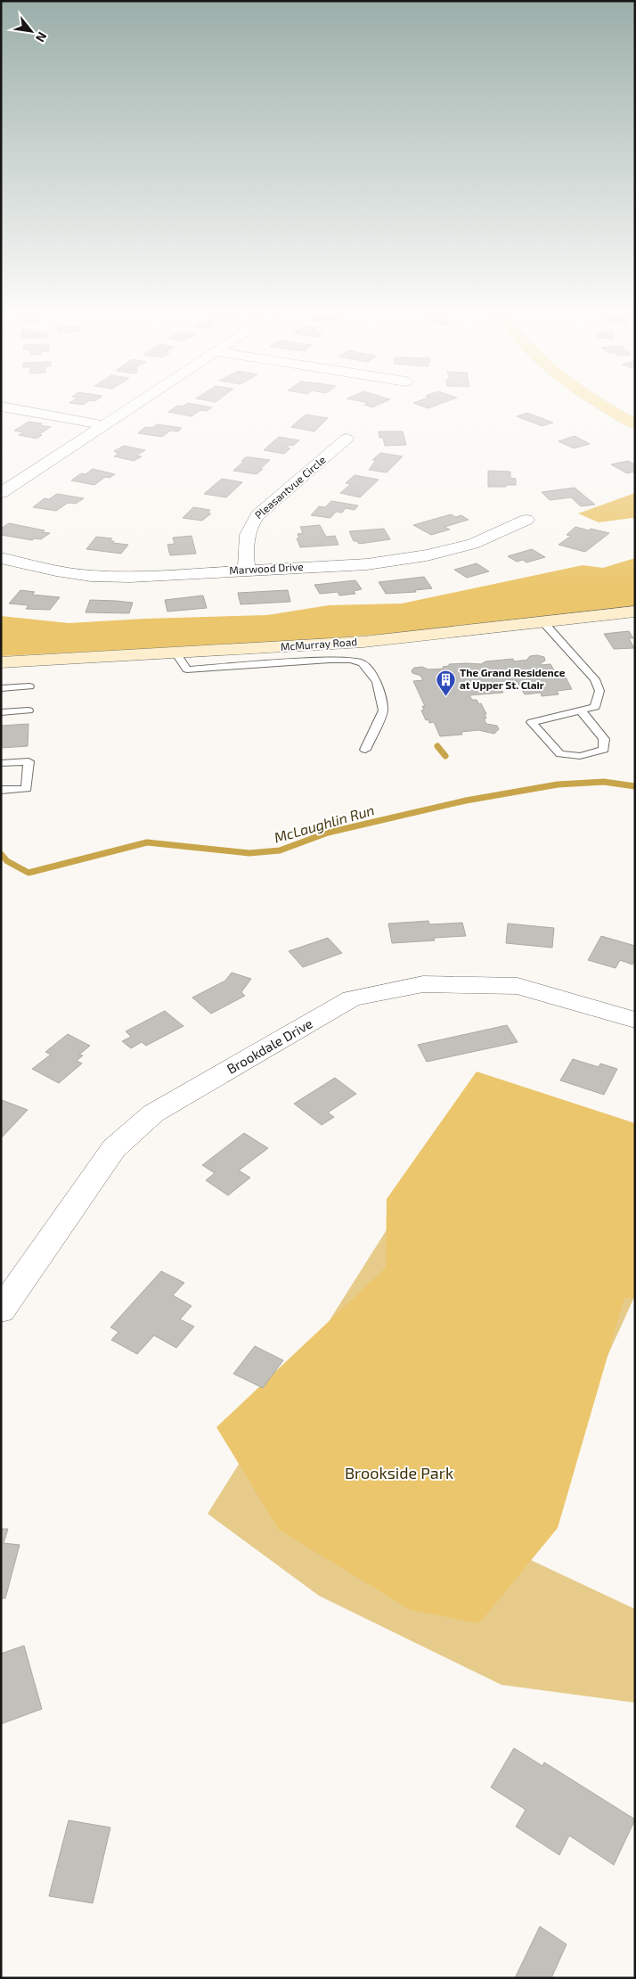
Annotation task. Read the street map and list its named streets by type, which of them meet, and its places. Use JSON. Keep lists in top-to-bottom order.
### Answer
{
  "streets": {
    "main road": ["McMurray Road"],
    "street": ["Pleasantvue Circle", "Marwood Drive", "Brookdale Drive"]
  },
  "crossings": [
    ["Pleasantvue Circle", "Marwood Drive"]
  ],
  "water": ["McLaughlin Run"],
  "parks": ["Brookside Park"],
  "places": {
    "building": ["The Grand Residence at Upper St. Clair"]
  },
  "north": "bottom right"
}
